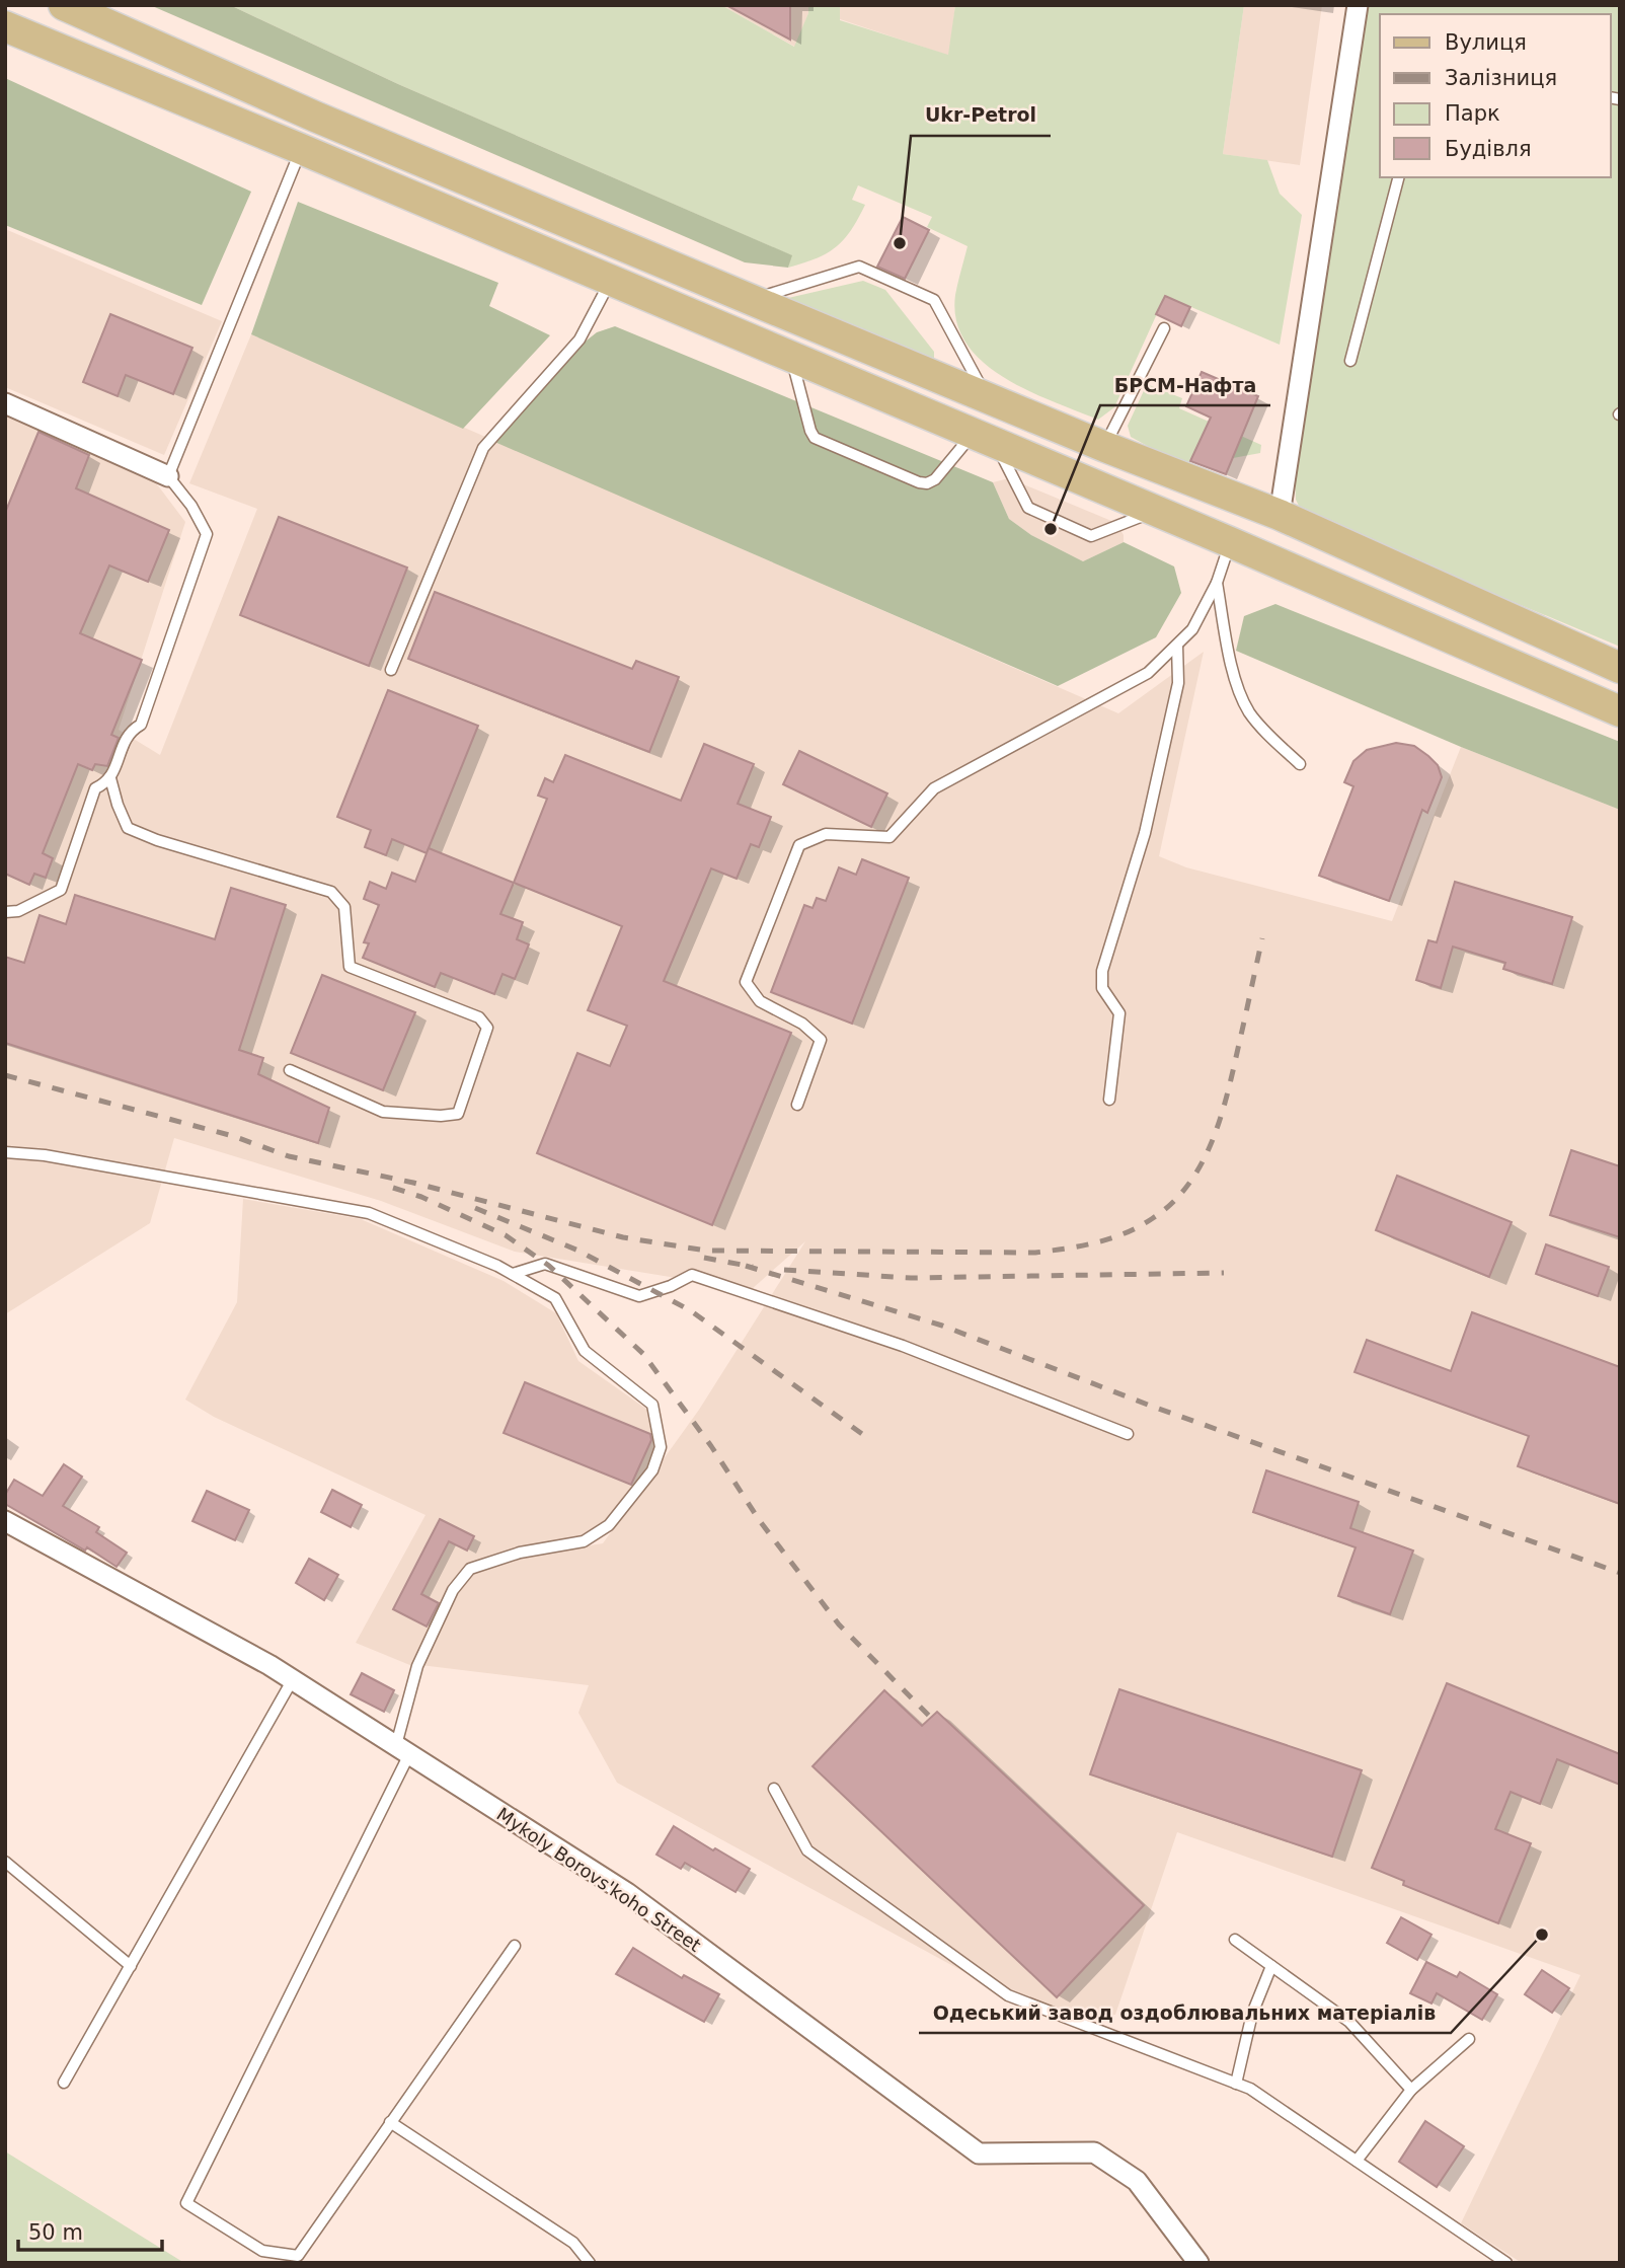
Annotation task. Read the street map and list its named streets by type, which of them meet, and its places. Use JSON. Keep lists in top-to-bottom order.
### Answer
{
  "streets": {
    "street": ["Mykoly Borovs'koho Street"]
  },
  "places": ["Ukr-Petrol", "БРСМ-Нафта", "Одеський завод оздоблювальних матеріалів"],
  "legend": [
    "Вулиця",
    "Залізниця",
    "Парк",
    "Будівля"
  ],
  "scale_bar": "50 m"
}
